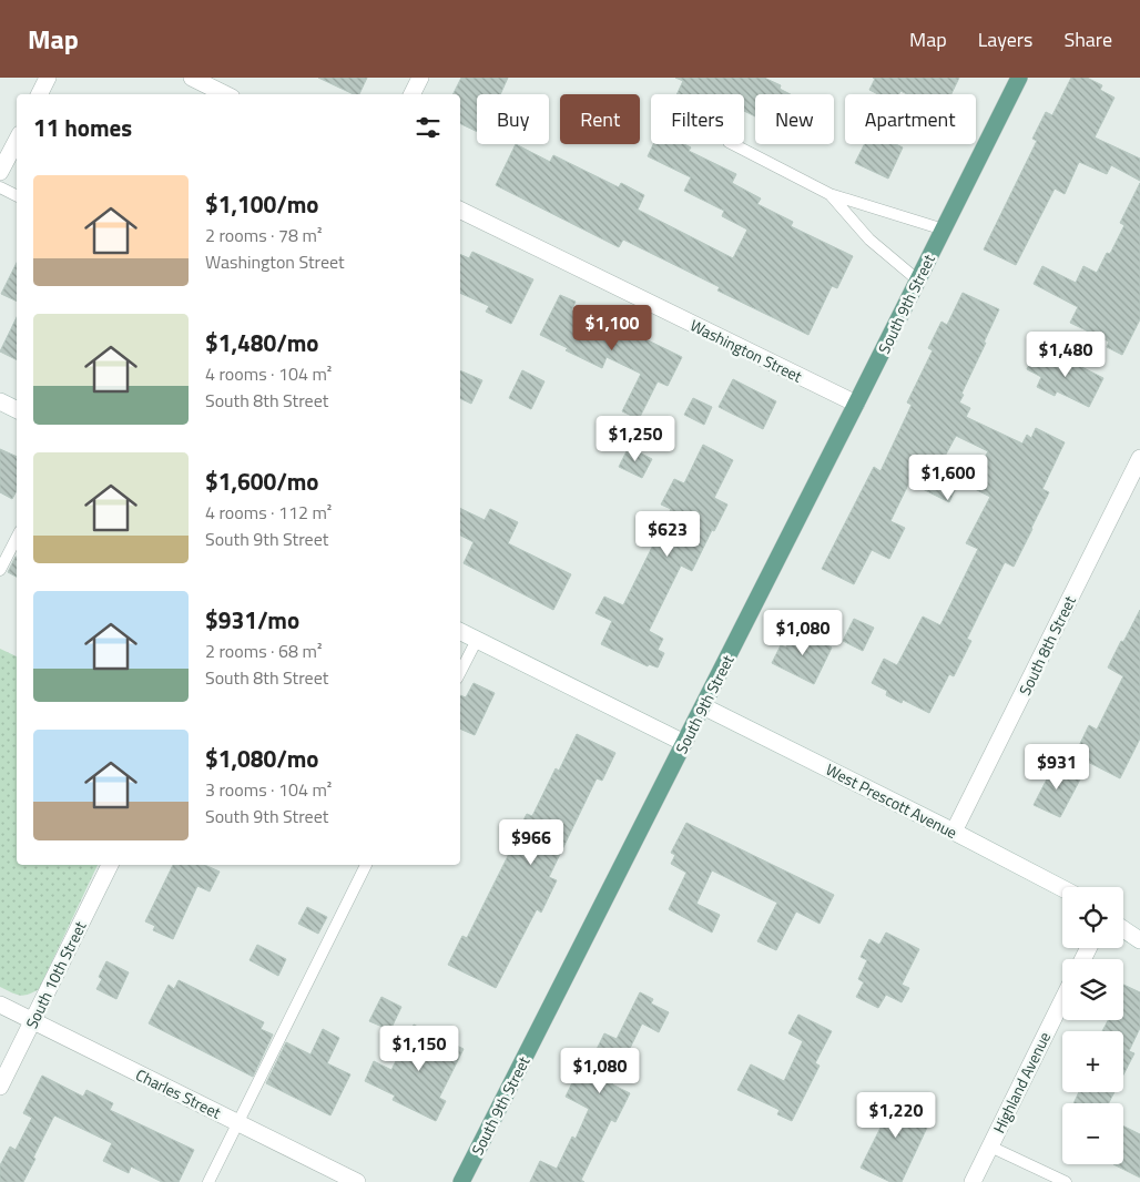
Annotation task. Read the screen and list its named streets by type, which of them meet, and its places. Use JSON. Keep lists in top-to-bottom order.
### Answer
{
  "streets": {
    "main road": ["South 9th Street"],
    "street": [
      "Washington Street",
      "South 8th Street",
      "West Prescott Avenue",
      "South 10th Street",
      "Highland Avenue",
      "Charles Street"
    ]
  },
  "crossings": [
    ["South 9th Street", "Washington Street"],
    ["South 9th Street", "West Prescott Avenue"],
    ["South 8th Street", "West Prescott Avenue"],
    ["South 10th Street", "Charles Street"]
  ],
  "page": {
    "header": "Map",
    "nav": ["Map", "Layers", "Share"],
    "chip": [
      "Buy",
      "Rent",
      "Filters",
      "New",
      "Apartment"
    ],
    "heading": "11 homes",
    "list": [
      {
        "name": "$1,100/mo",
        "note": "2 rooms · 78 m² · Washington Street"
      },
      {
        "name": "$1,480/mo",
        "note": "4 rooms · 104 m² · South 8th Street"
      },
      {
        "name": "$1,600/mo",
        "note": "4 rooms · 112 m² · South 9th Street"
      },
      {
        "name": "$931/mo",
        "note": "2 rooms · 68 m² · South 8th Street"
      },
      {
        "name": "$1,080/mo",
        "note": "3 rooms · 104 m² · South 9th Street"
      }
    ],
    "price": [
      "$1,100",
      "$1,480",
      "$1,250",
      "$1,600",
      "$623",
      "$1,080",
      "$931",
      "$966",
      "$1,150",
      "$1,080",
      "$1,220"
    ],
    "map_buttons": ["+", "−"]
  }
}
